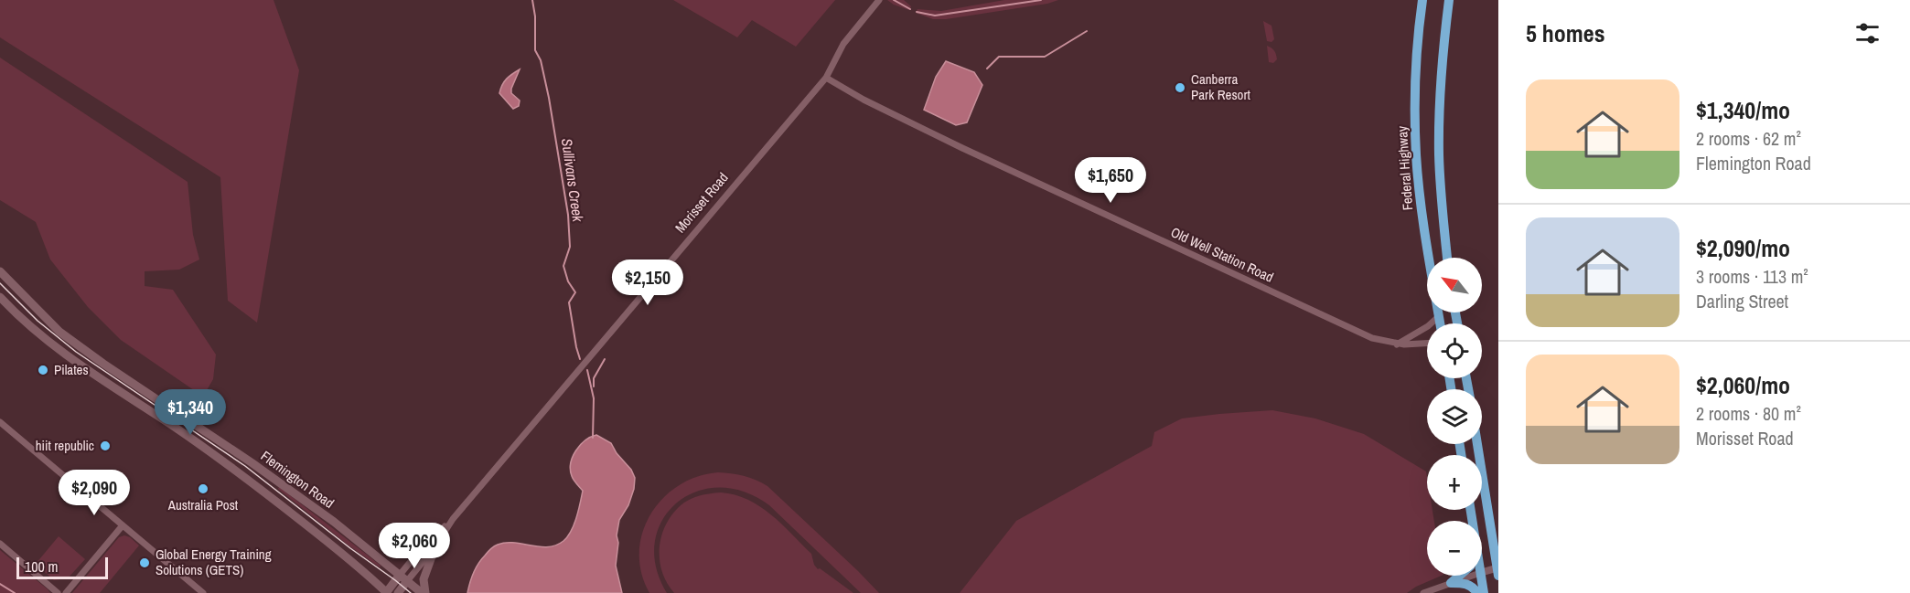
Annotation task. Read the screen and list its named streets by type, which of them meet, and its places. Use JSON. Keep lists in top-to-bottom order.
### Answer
{
  "streets": {
    "highway": ["Federal Highway"],
    "main road": ["Morisset Road", "Flemington Road"],
    "street": ["Old Well Station Road"]
  },
  "crossings": [
    ["Morisset Road", "Old Well Station Road"],
    ["Morisset Road", "Flemington Road"]
  ],
  "water": ["Sullivans Creek"],
  "places": [
    "Canberra Park Resort",
    "Pilates",
    "hiit republic",
    "Australia Post",
    "Global Energy Training Solutions (GETS)"
  ],
  "scale_bar": "100 m",
  "north": "top left",
  "page": {
    "heading": "5 homes",
    "list": [
      {
        "name": "$1,340/mo",
        "note": "2 rooms · 62 m² · Flemington Road"
      },
      {
        "name": "$2,090/mo",
        "note": "3 rooms · 113 m² · Darling Street"
      },
      {
        "name": "$2,060/mo",
        "note": "2 rooms · 80 m² · Morisset Road"
      }
    ],
    "price": [
      "$1,650",
      "$2,150",
      "$1,340",
      "$2,090",
      "$2,060"
    ],
    "map_buttons": ["+", "−"],
    "scale": "100 m"
  }
}
